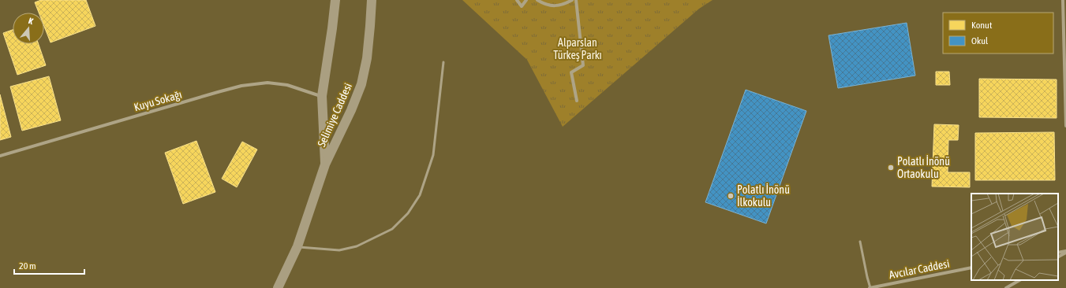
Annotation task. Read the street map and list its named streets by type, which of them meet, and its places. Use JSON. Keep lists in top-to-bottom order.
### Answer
{
  "streets": {
    "street": ["Kuyu Sokağı", "Selimiye Caddesi", "Avcılar Caddesi"]
  },
  "crossings": [
    ["Kuyu Sokağı", "Selimiye Caddesi"]
  ],
  "parks": ["Alparslan Türkeş Parkı"],
  "places": ["Polatlı İnönü Ortaokulu", "Polatlı İnönü İlkokulu"],
  "legend": ["Konut", "Okul"],
  "scale_bar": "20 m",
  "north": "top"
}
